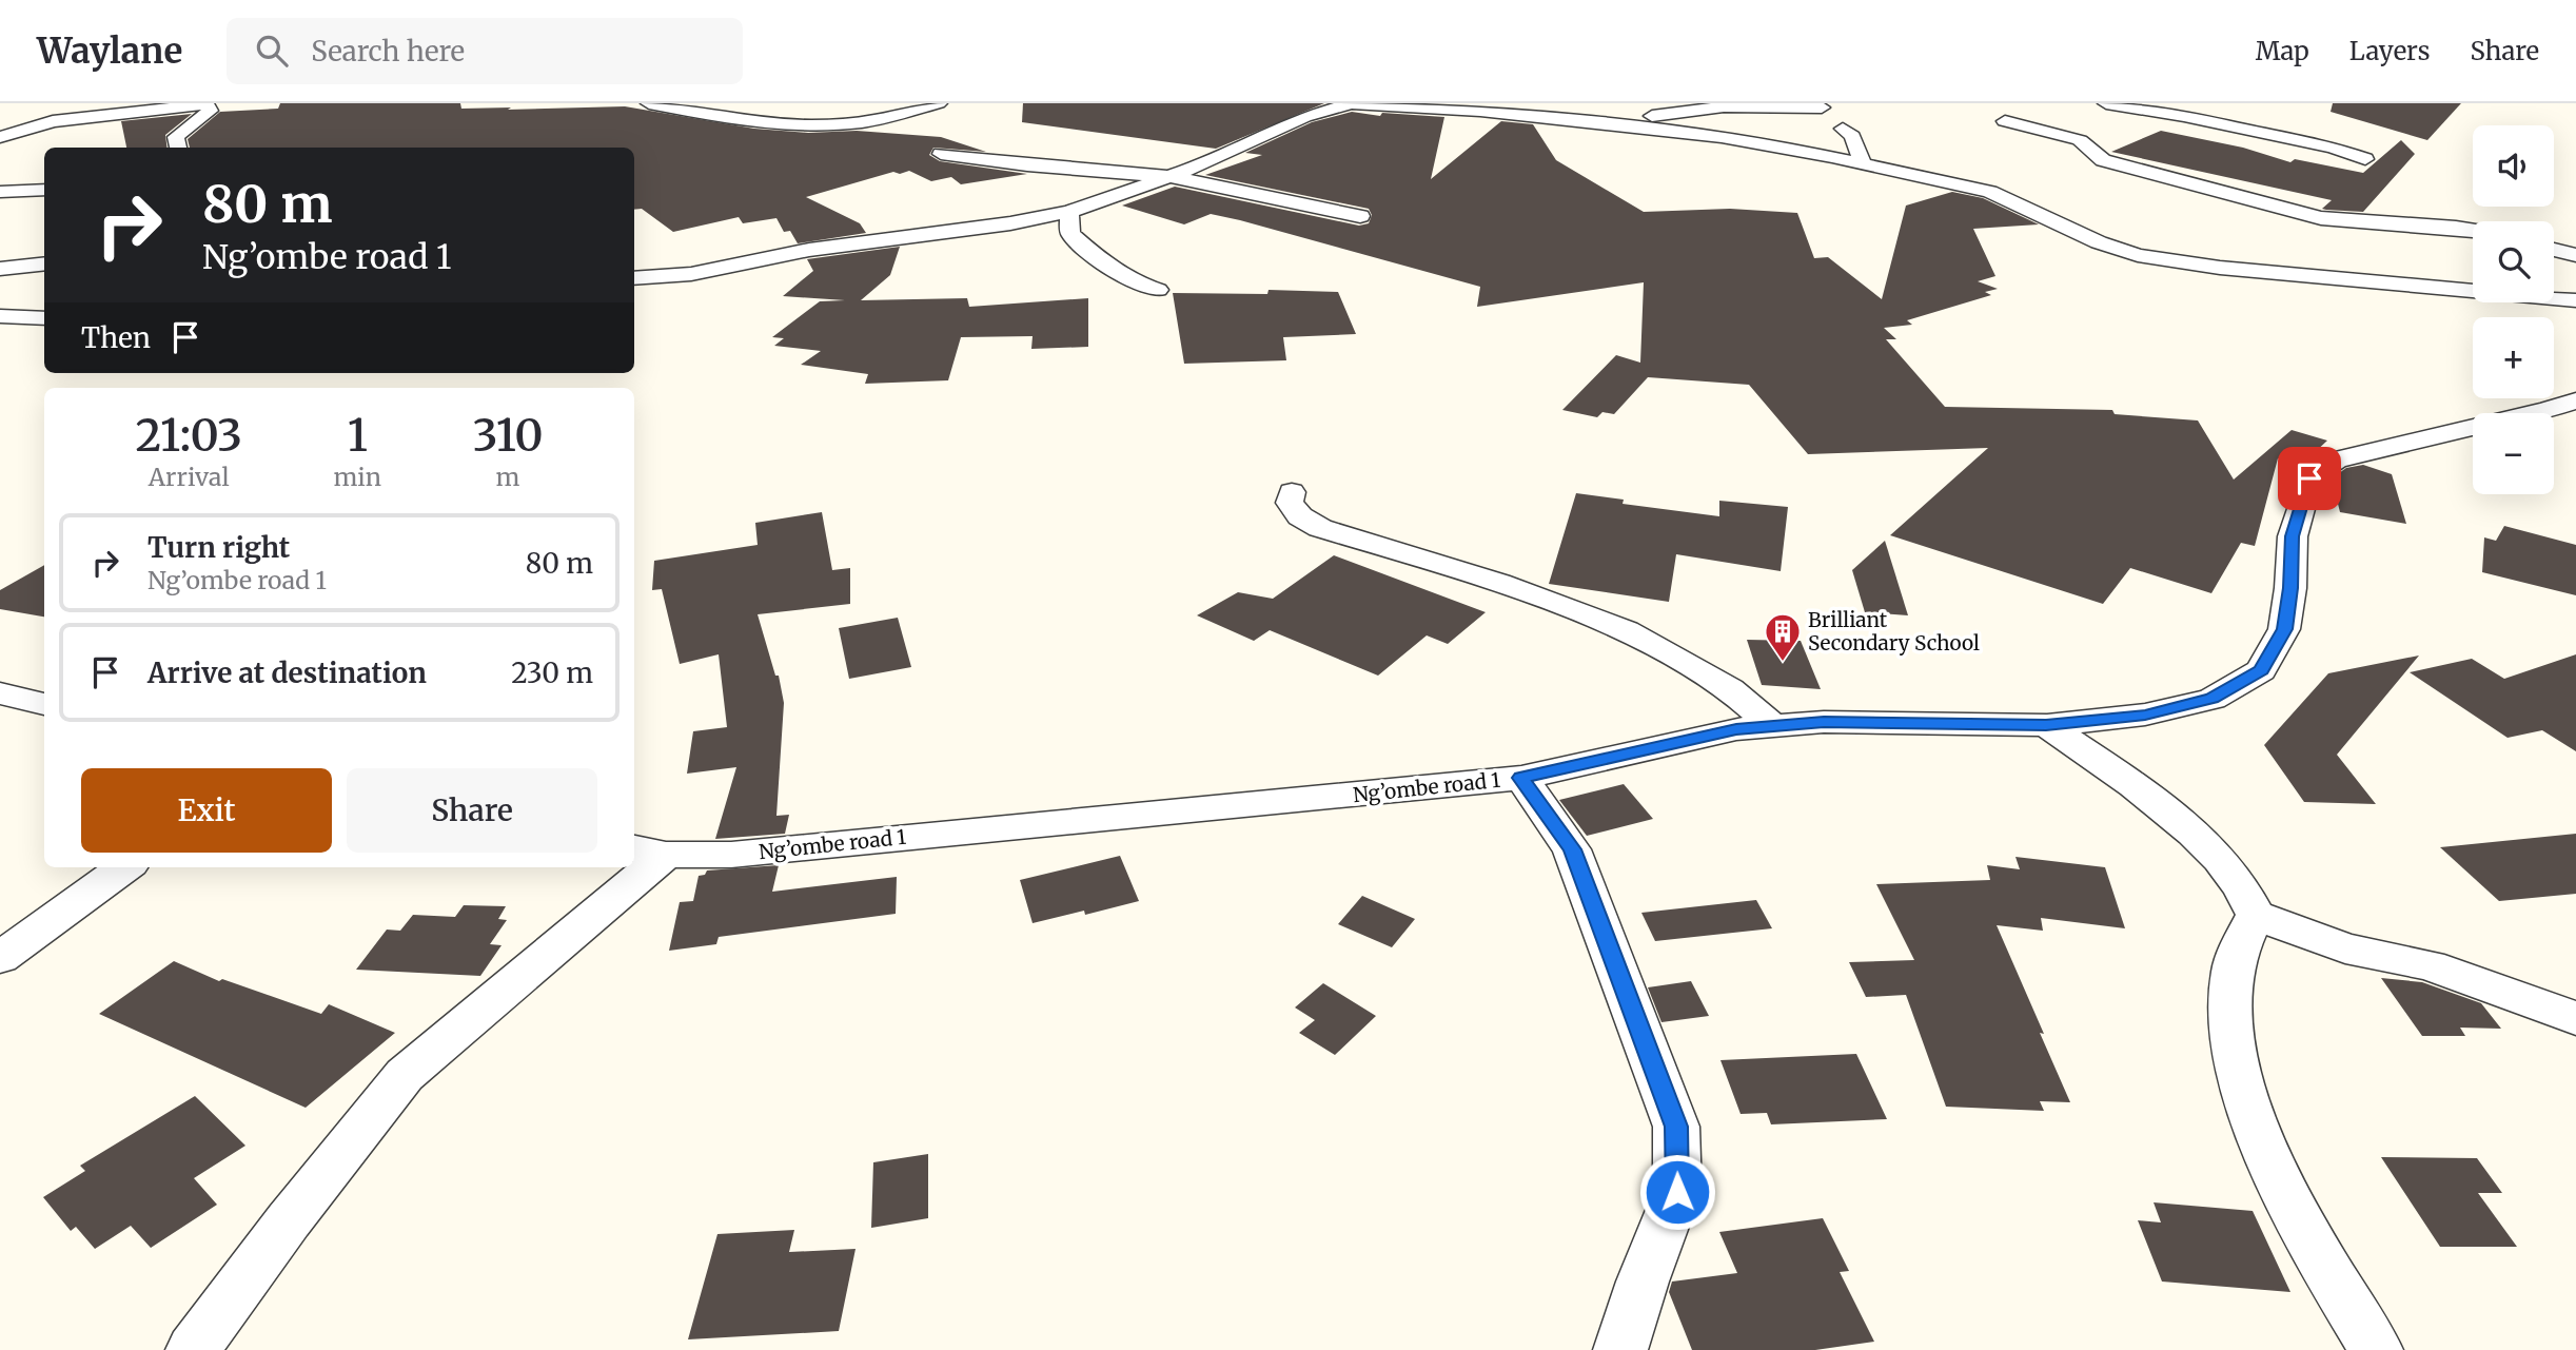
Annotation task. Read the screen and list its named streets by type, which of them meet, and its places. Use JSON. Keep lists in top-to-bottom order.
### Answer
{
  "streets": {
    "street": ["Ng’ombe road 1"]
  },
  "places": {
    "building": ["Brilliant Secondary School"]
  },
  "page": {
    "header": "Waylane",
    "search": "Search here",
    "nav": ["Map", "Layers", "Share"],
    "map_buttons": ["+", "−"],
    "turn": ["80 m", "Ng’ombe road 1"],
    "then": "Then",
    "eta": [
      "21:03",
      "Arrival",
      "1",
      "min",
      "310",
      "m"
    ],
    "list": [
      {
        "name": "Turn right",
        "note": "Ng’ombe road 1",
        "value": "80 m"
      },
      {
        "name": "Arrive at destination",
        "value": "230 m"
      }
    ],
    "buttons": ["Exit", "Share"]
  }
}
